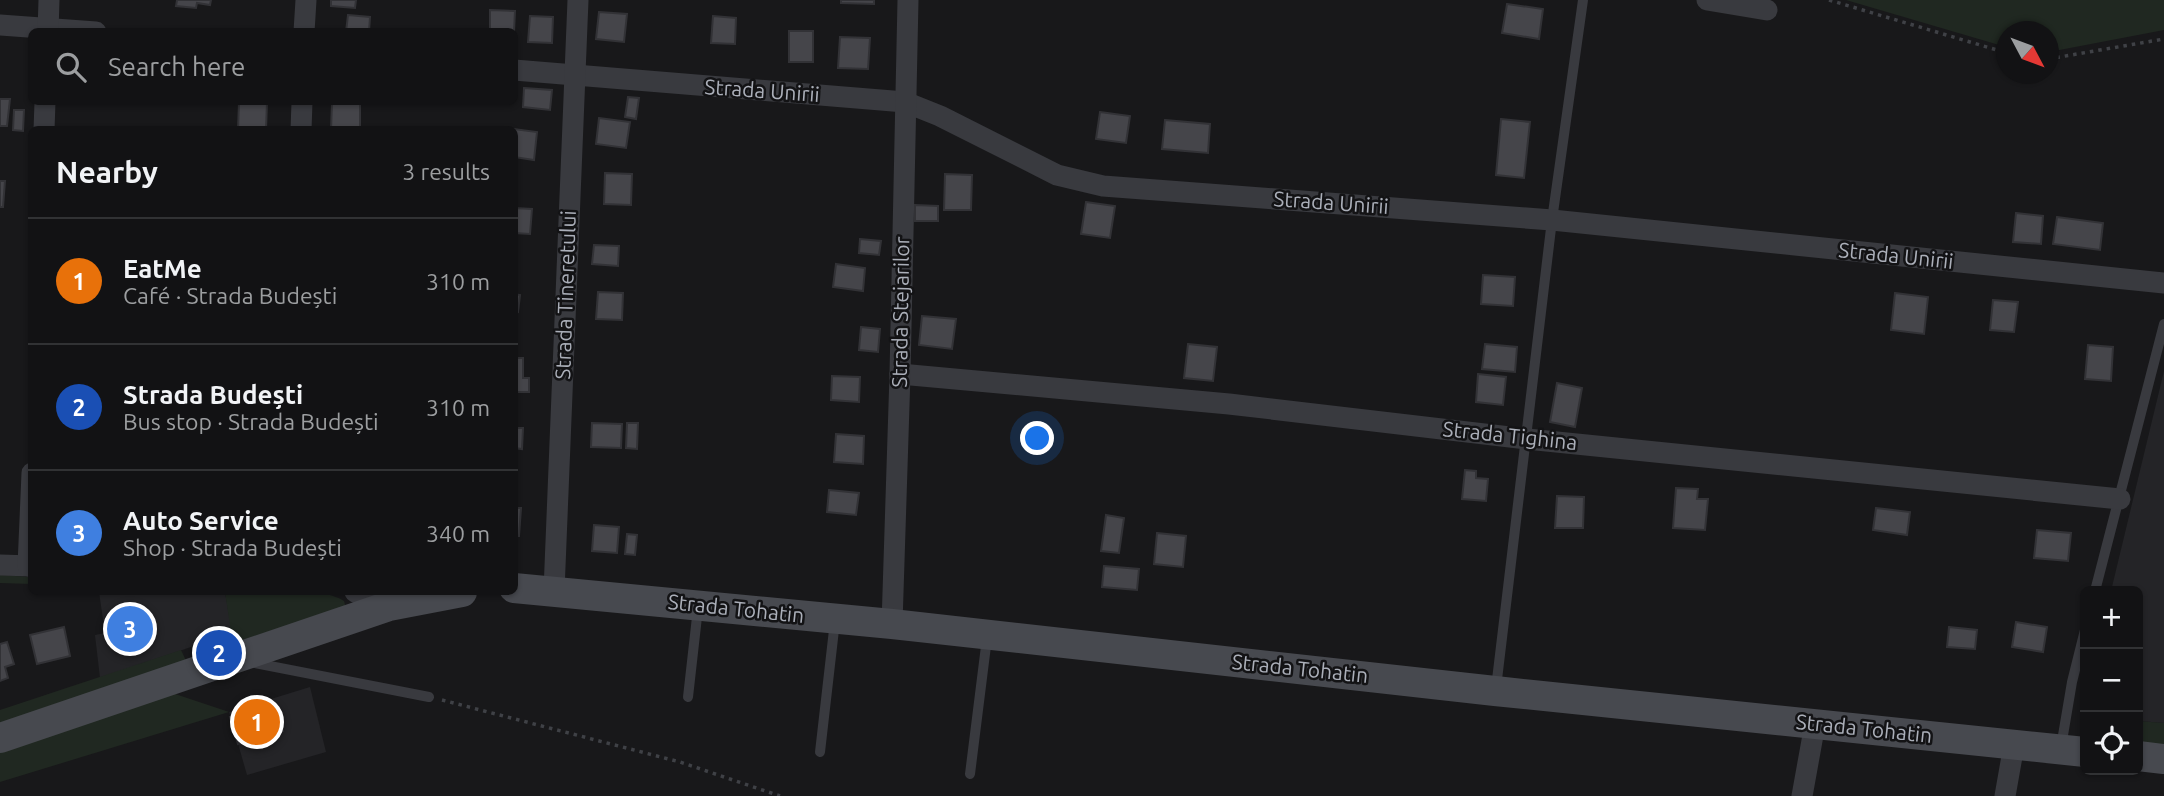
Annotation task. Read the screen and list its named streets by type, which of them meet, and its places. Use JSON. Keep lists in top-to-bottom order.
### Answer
{
  "streets": {
    "street": [
      "Strada Unirii",
      "Strada Tineretului",
      "Strada Stejarilor",
      "Strada Tighina",
      "Strada Tohatin"
    ]
  },
  "crossings": [
    ["Strada Unirii", "Strada Tineretului"],
    ["Strada Unirii", "Strada Stejarilor"],
    ["Strada Tineretului", "Strada Tohatin"],
    ["Strada Stejarilor", "Strada Tighina"],
    ["Strada Stejarilor", "Strada Tohatin"]
  ],
  "north": "bottom right",
  "page": {
    "search": "Search here",
    "heading": ["Nearby", "3 results"],
    "list": [
      {
        "mark": "1",
        "name": "EatMe",
        "note": "Café · Strada Budești",
        "value": "310 m"
      },
      {
        "mark": "2",
        "name": "Strada Budești",
        "note": "Bus stop · Strada Budești",
        "value": "310 m"
      },
      {
        "mark": "3",
        "name": "Auto Service",
        "note": "Shop · Strada Budești",
        "value": "340 m"
      }
    ],
    "map_buttons": ["+", "−"],
    "pins": ["3", "2", "1"]
  }
}
